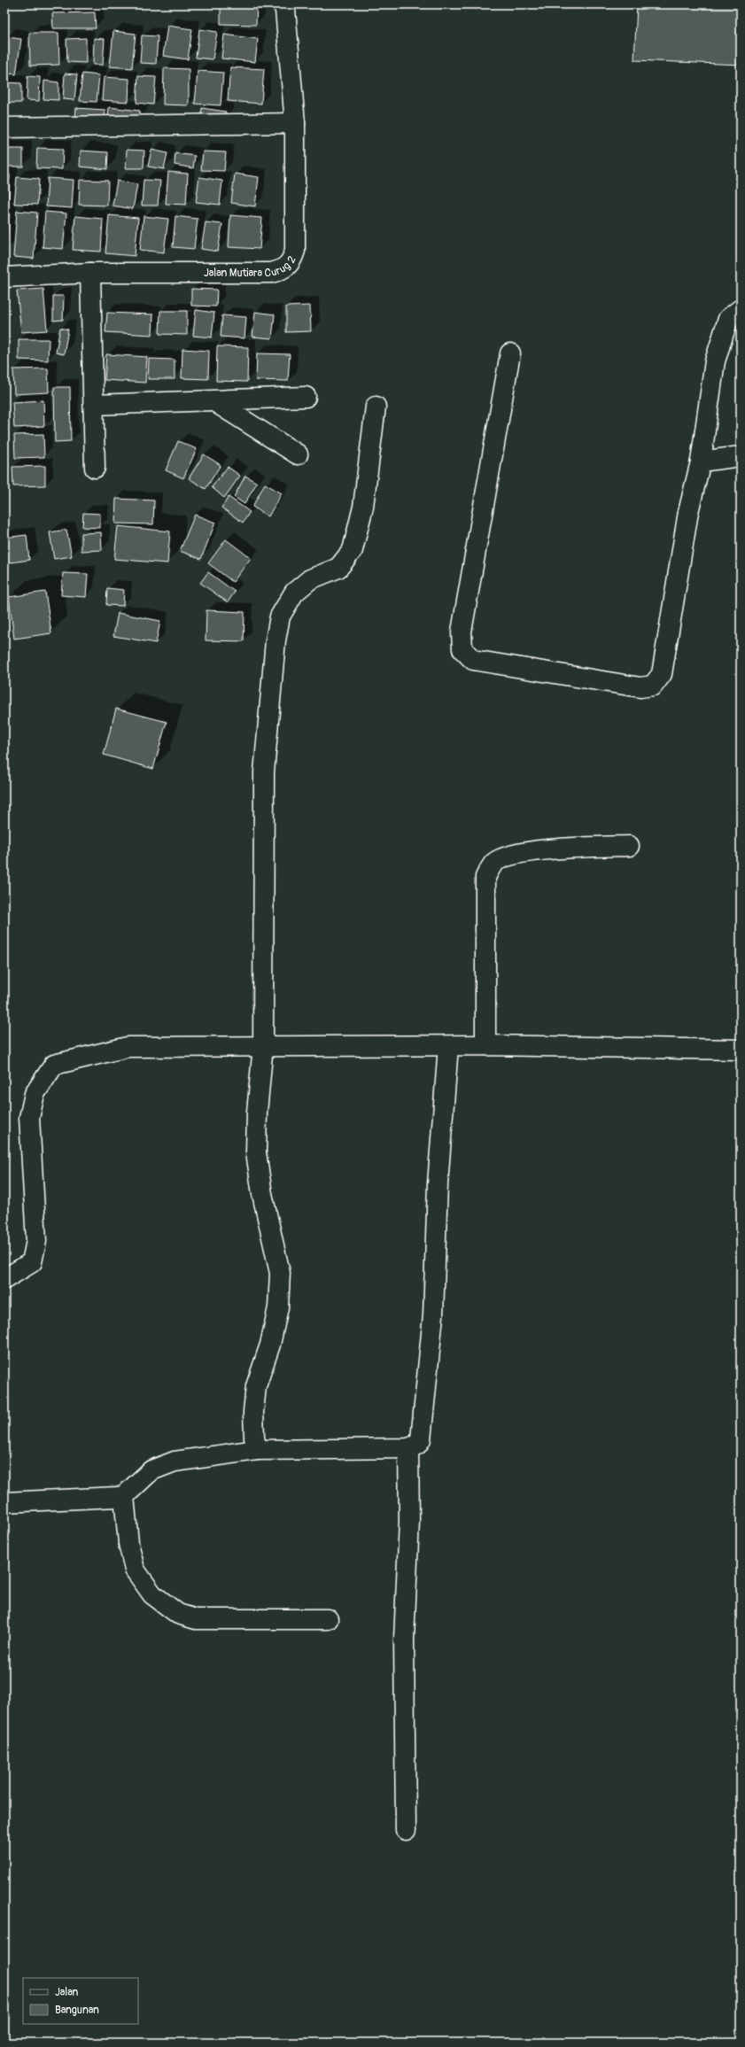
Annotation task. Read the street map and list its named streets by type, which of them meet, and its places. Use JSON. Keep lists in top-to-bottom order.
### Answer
{
  "streets": {
    "street": ["Jalan Mutiara Curug 2"]
  },
  "legend": ["Jalan", "Bangunan"]
}
